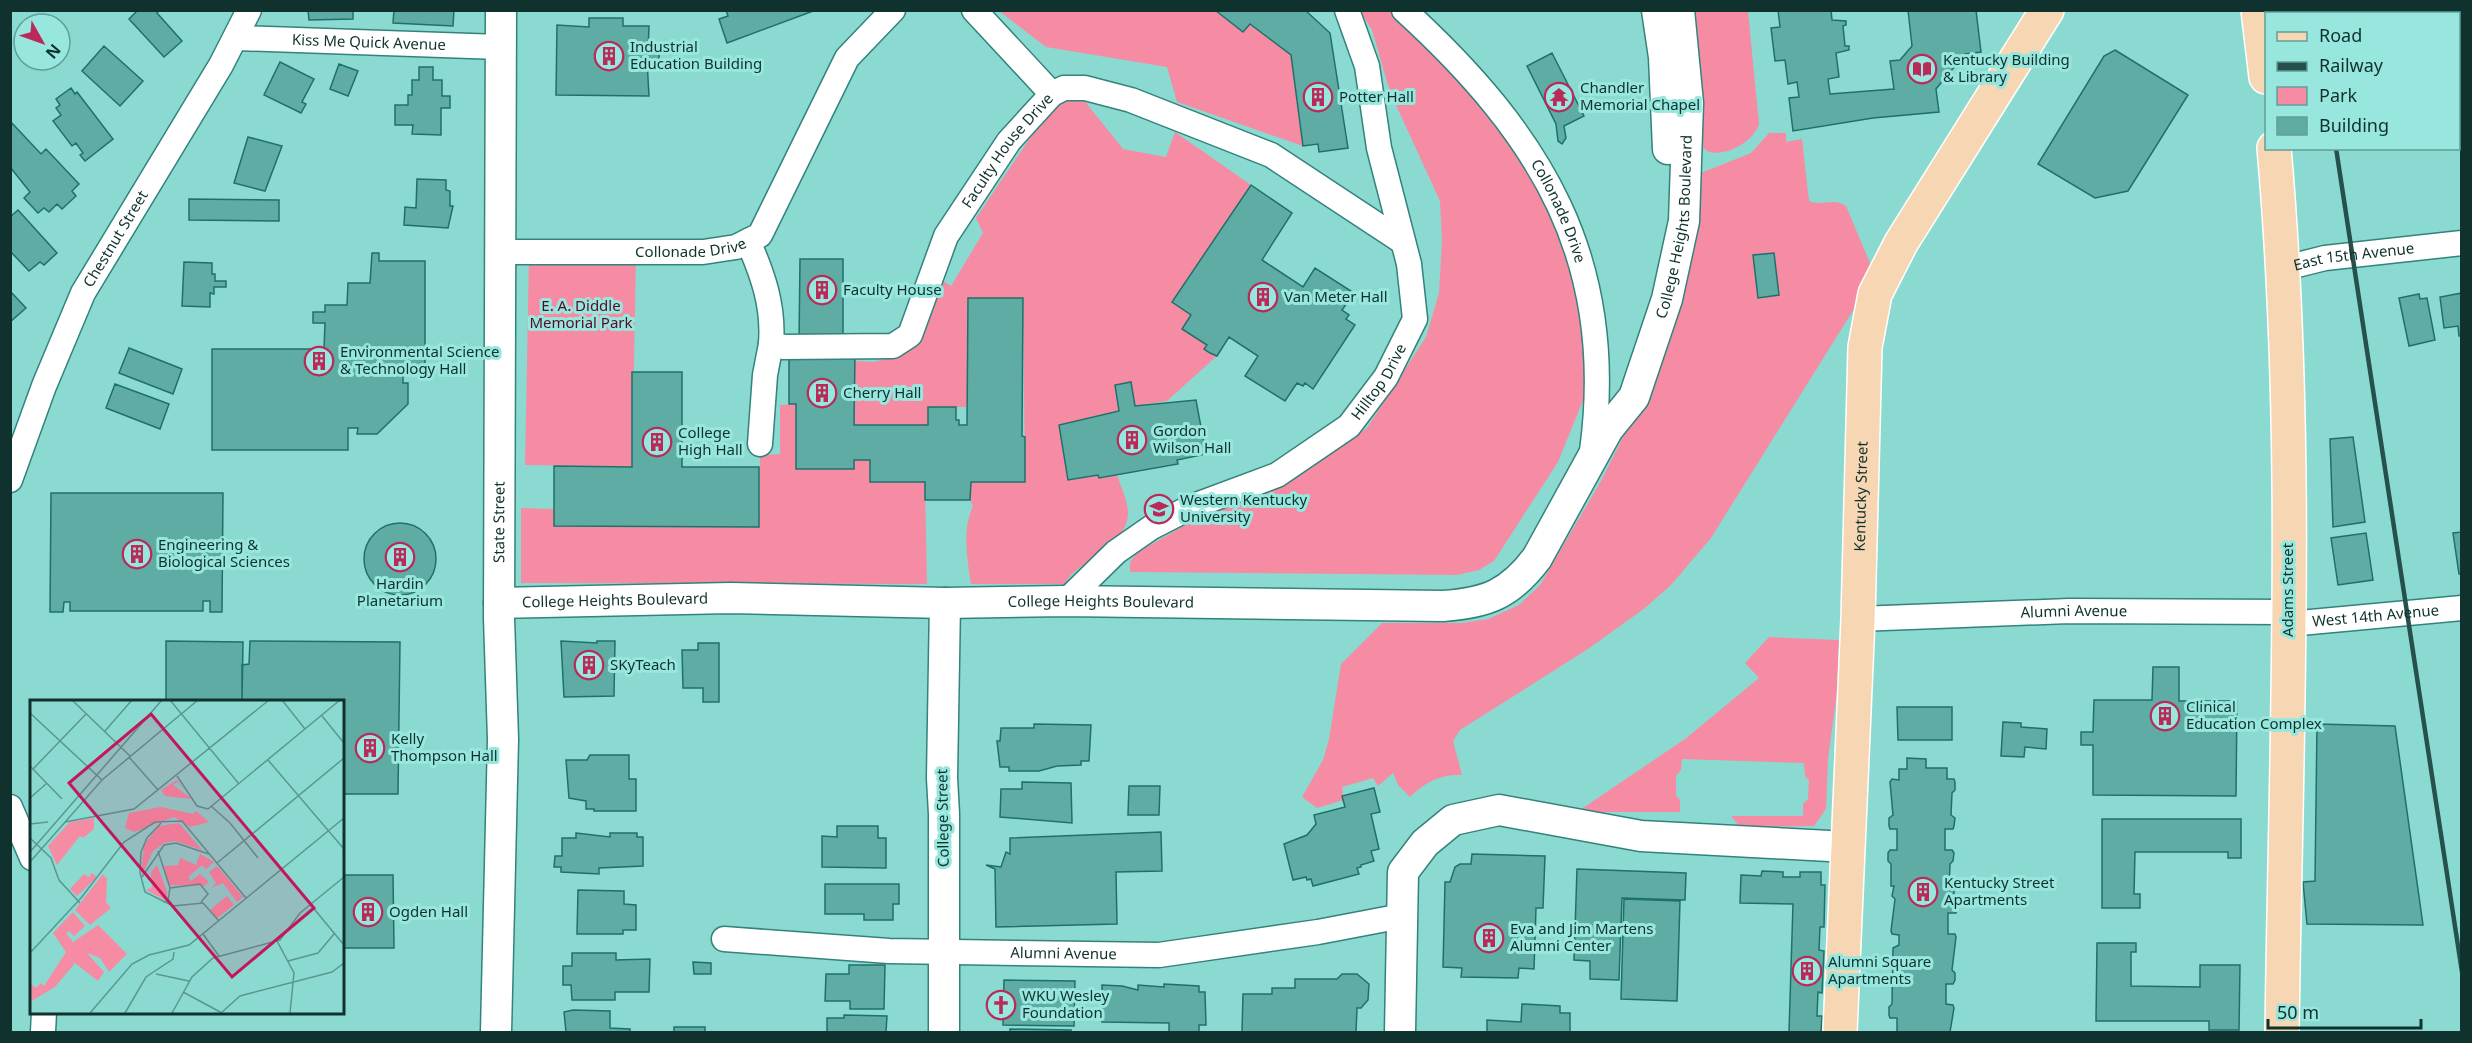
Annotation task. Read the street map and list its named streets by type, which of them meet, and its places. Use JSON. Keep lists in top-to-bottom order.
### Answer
{
  "streets": {
    "main road": ["Kentucky Street", "Adams Street"],
    "street": [
      "Kiss Me Quick Avenue",
      "Faculty House Drive",
      "Collonade Drive",
      "College Heights Boulevard",
      "Chestnut Street",
      "East 15th Avenue",
      "Hilltop Drive",
      "State Street",
      "Alumni Avenue",
      "West 14th Avenue",
      "College Street"
    ]
  },
  "crossings": [
    ["Kiss Me Quick Avenue", "Chestnut Street"],
    ["Kiss Me Quick Avenue", "State Street"],
    ["Faculty House Drive", "Hilltop Drive"],
    ["Collonade Drive", "College Heights Boulevard"],
    ["Collonade Drive", "State Street"],
    ["College Heights Boulevard", "Hilltop Drive"],
    ["College Heights Boulevard", "State Street"],
    ["College Heights Boulevard", "College Street"],
    ["East 15th Avenue", "Adams Street"],
    ["Kentucky Street", "Alumni Avenue"],
    ["Adams Street", "Alumni Avenue"],
    ["Adams Street", "West 14th Avenue"],
    ["Alumni Avenue", "West 14th Avenue"],
    ["Alumni Avenue", "College Street"]
  ],
  "parks": ["E. A. Diddle Memorial Park"],
  "places": {
    "building": [
      "Industrial Education Building",
      "Potter Hall",
      "Faculty House",
      "Van Meter Hall",
      "Environmental Science & Technology Hall",
      "Cherry Hall",
      "Gordon Wilson Hall",
      "College High Hall",
      "Engineering & Biological Sciences",
      "Hardin Planetarium",
      "SKyTeach",
      "Clinical Education Complex",
      "Kelly Thompson Hall",
      "Kentucky Street Apartments",
      "Ogden Hall",
      "Eva and Jim Martens Alumni Center",
      "Alumni Square Apartments"
    ],
    "library": ["Kentucky Building & Library"],
    "temple": ["Chandler Memorial Chapel"],
    "school or university": ["Western Kentucky University"],
    "church": ["WKU Wesley Foundation"]
  },
  "legend": [
    "Road",
    "Railway",
    "Park",
    "Building"
  ],
  "scale_bar": "50 m",
  "north": "bottom right"
}
